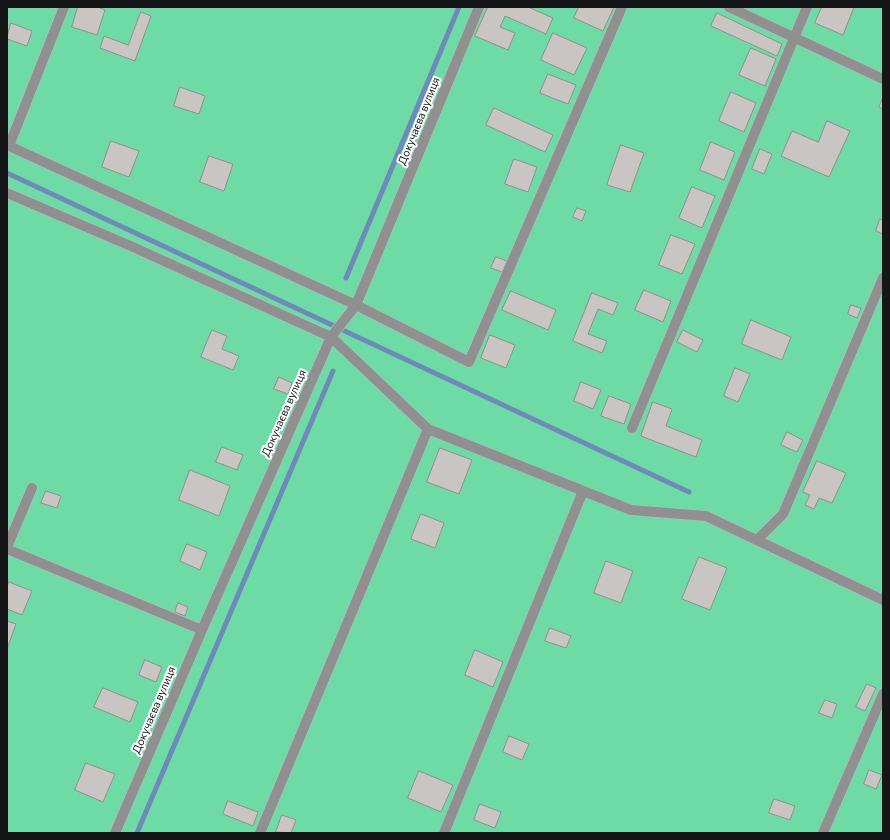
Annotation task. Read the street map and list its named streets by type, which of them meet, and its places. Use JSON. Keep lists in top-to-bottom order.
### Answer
{
  "streets": {
    "street": ["Докучаєва вулиця"]
  }
}
